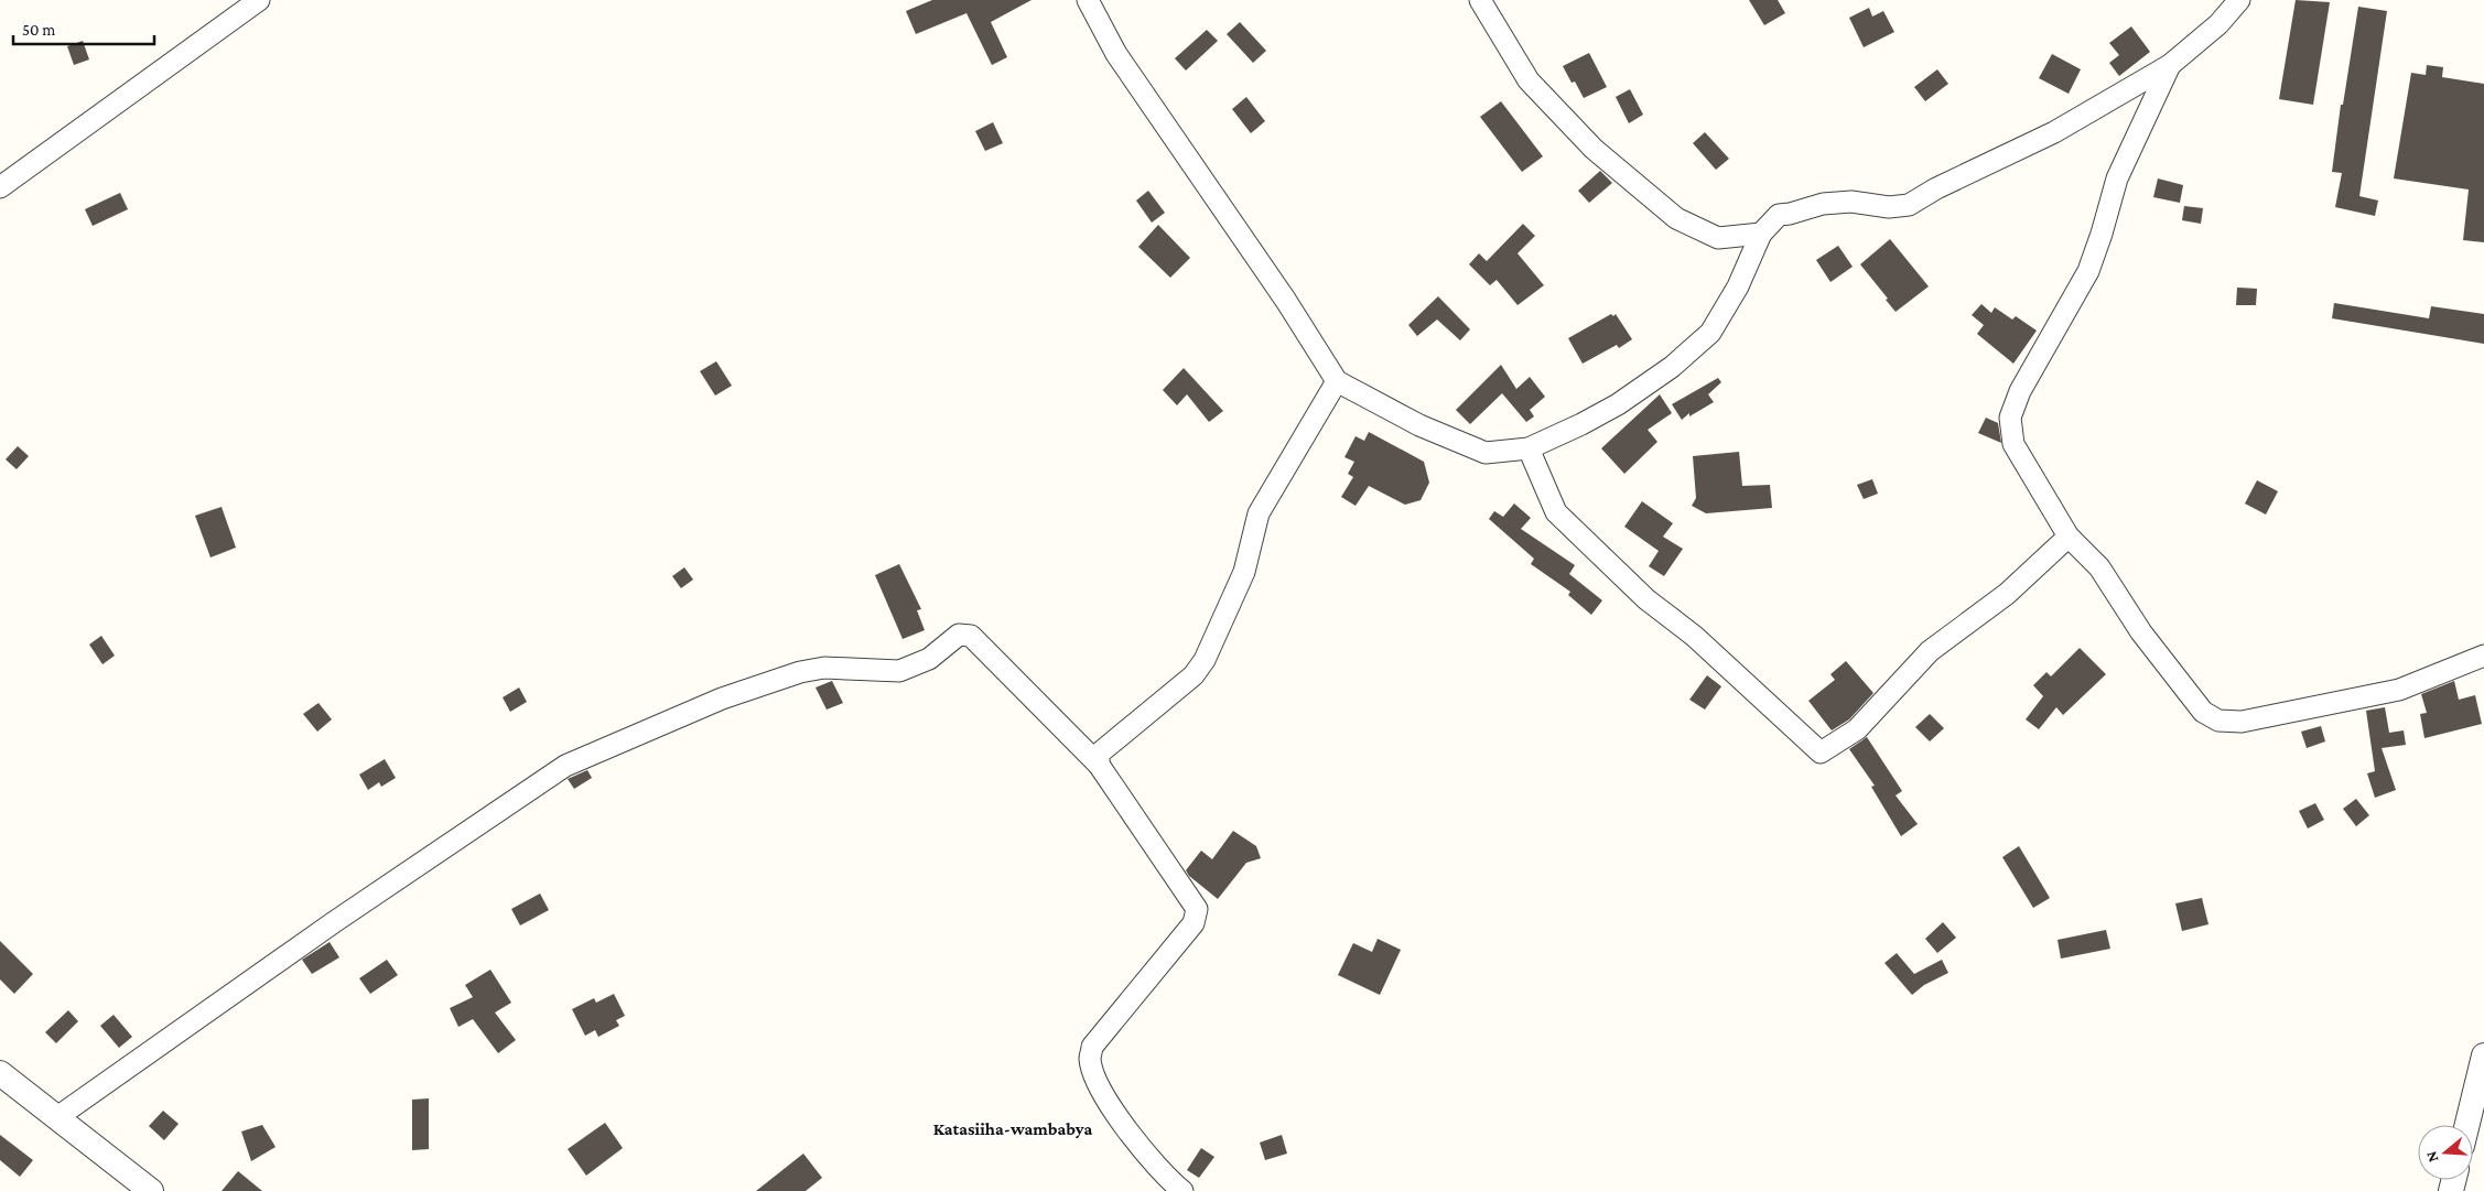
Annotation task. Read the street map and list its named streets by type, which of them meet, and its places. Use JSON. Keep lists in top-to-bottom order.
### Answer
{
  "districts": ["Katasiiha-wambabya"],
  "scale_bar": "50 m",
  "north": "left"
}
